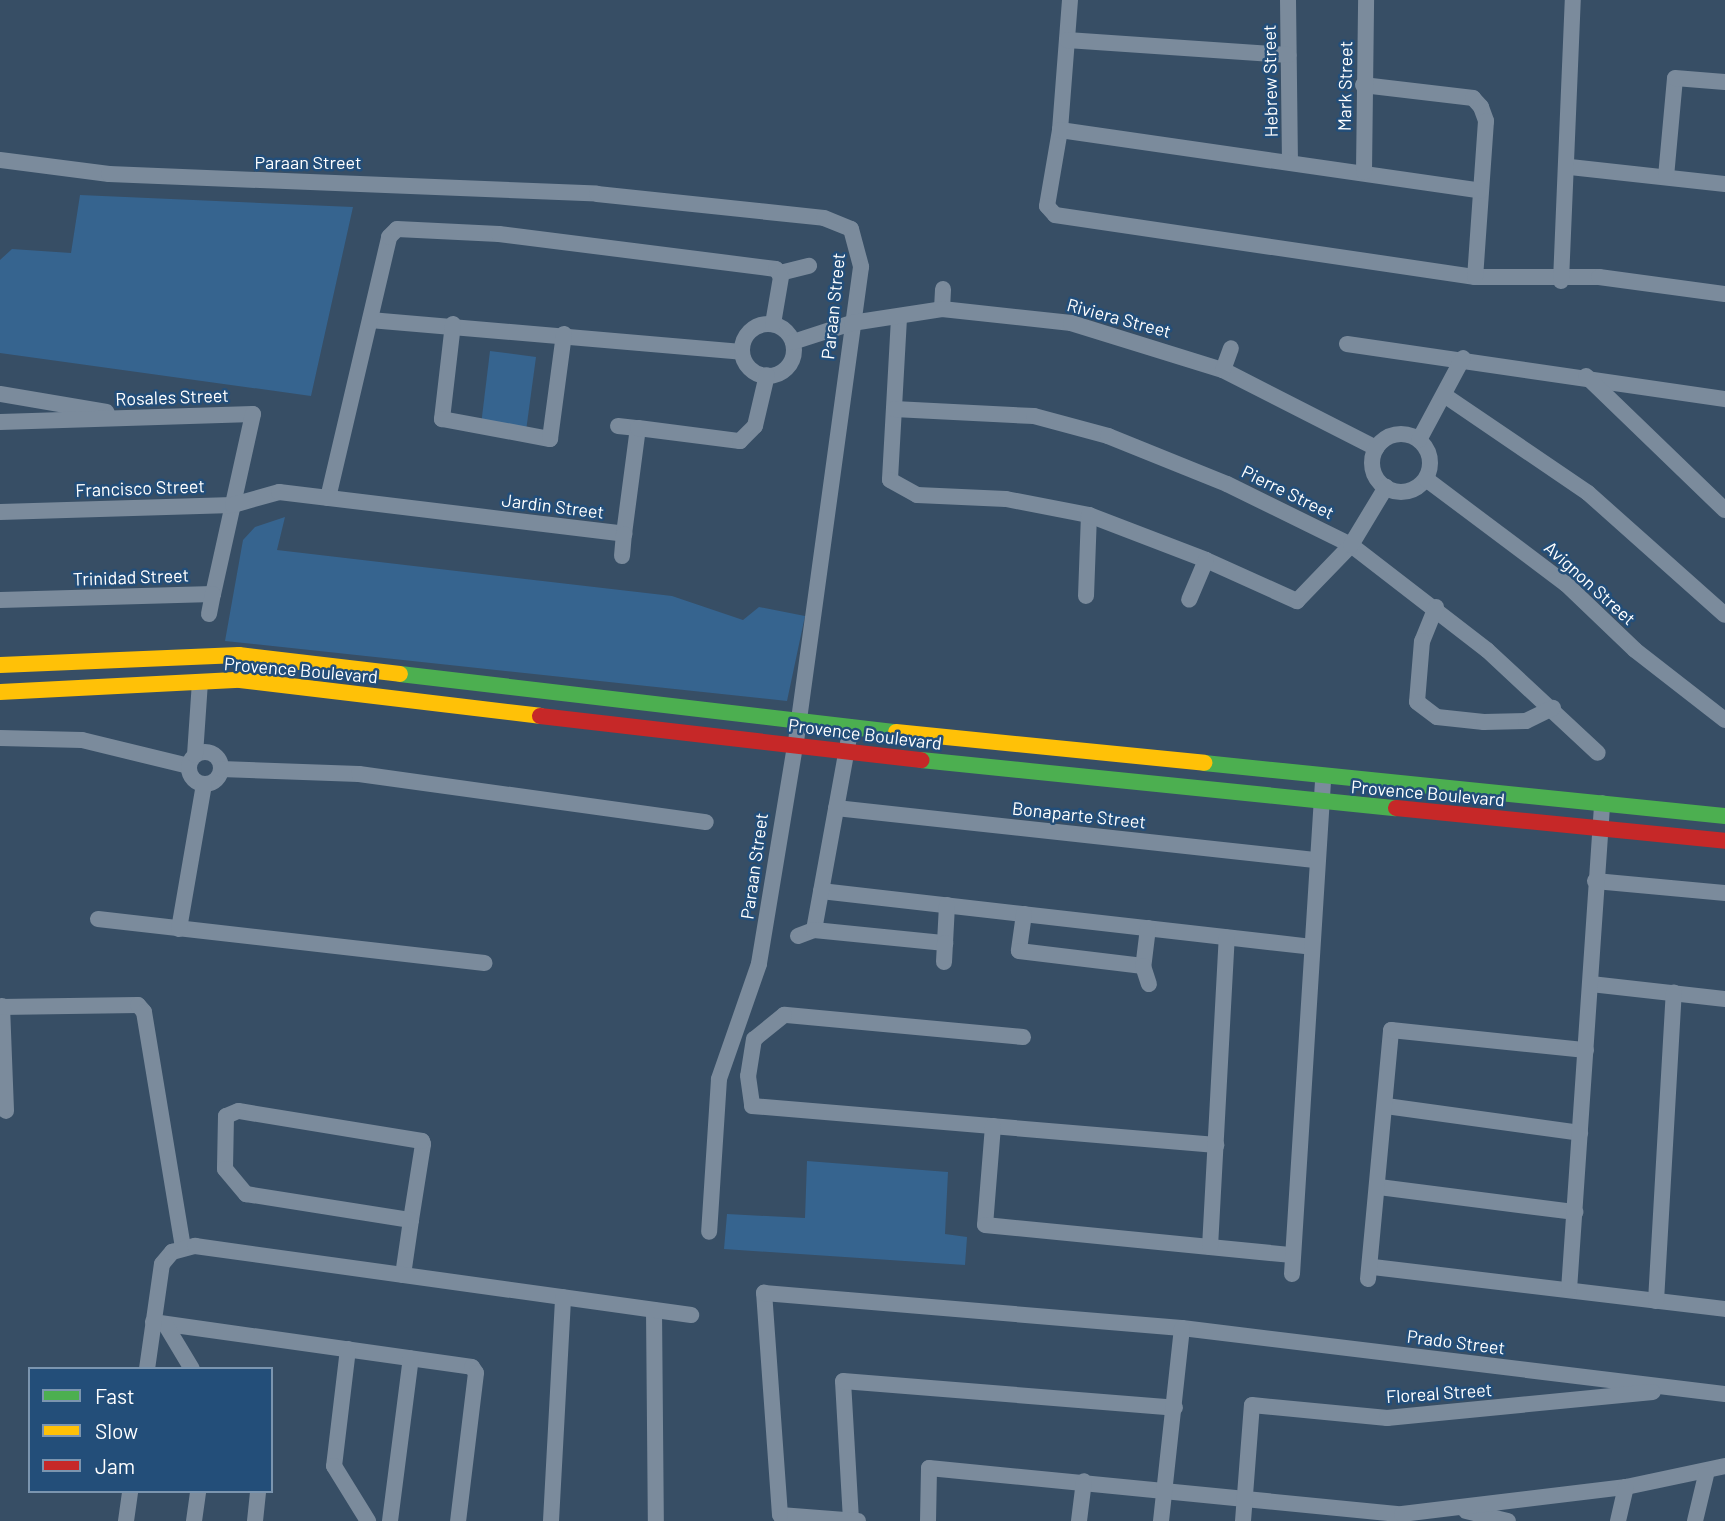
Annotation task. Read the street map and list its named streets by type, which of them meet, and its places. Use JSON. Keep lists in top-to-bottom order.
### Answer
{
  "streets": {
    "street": [
      "Hebrew Street",
      "Mark Street",
      "Paraan Street",
      "Riviera Street",
      "Rosales Street",
      "Francisco Street",
      "Pierre Street",
      "Jardin Street",
      "Trinidad Street",
      "Avignon Street",
      "Provence Boulevard",
      "Bonaparte Street",
      "Prado Street",
      "Floreal Street"
    ]
  },
  "crossings": [
    ["Paraan Street", "Riviera Street"],
    ["Paraan Street", "Provence Boulevard"],
    ["Riviera Street", "Avignon Street"],
    ["Rosales Street", "Francisco Street"],
    ["Rosales Street", "Trinidad Street"],
    ["Francisco Street", "Jardin Street"],
    ["Francisco Street", "Trinidad Street"],
    ["Prado Street", "Floreal Street"]
  ],
  "legend": ["Fast", "Slow", "Jam"]
}
